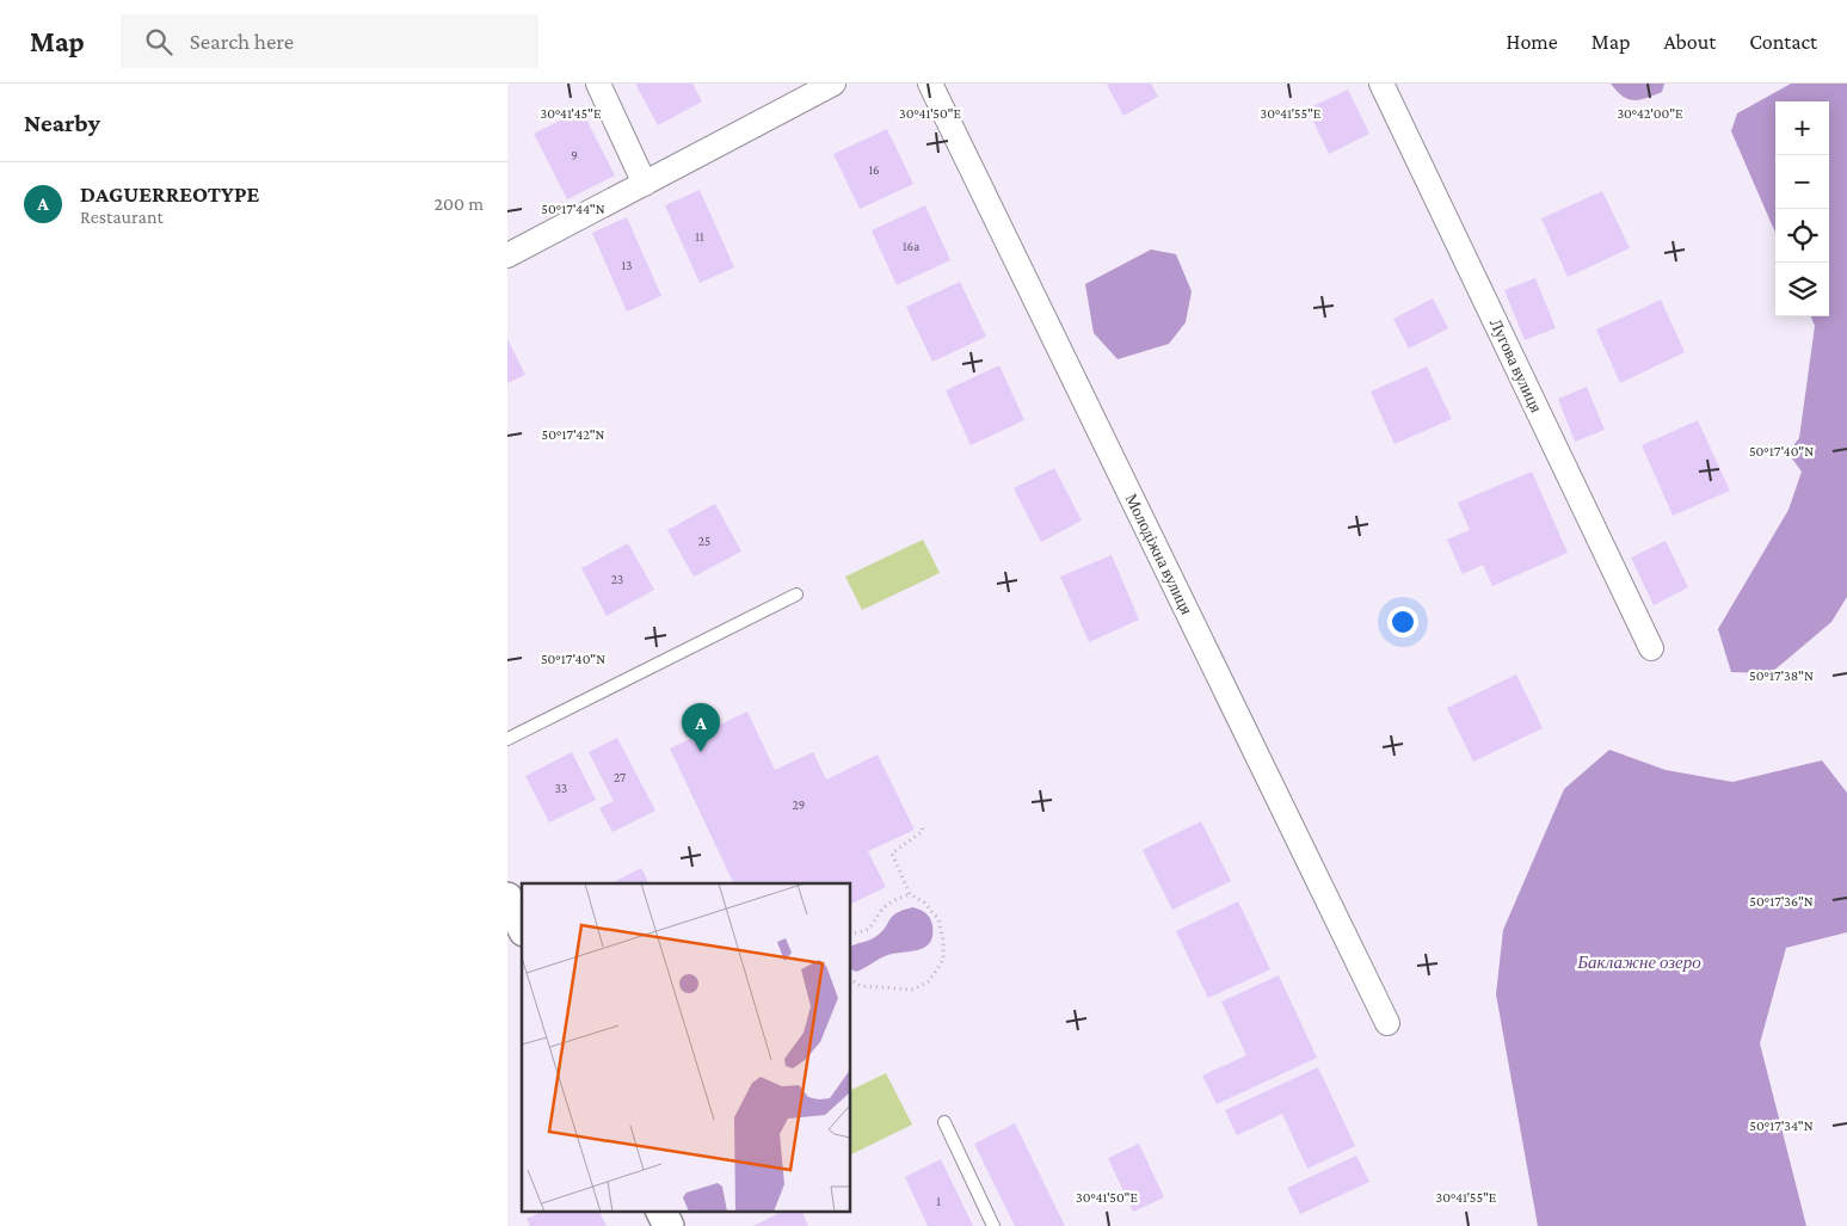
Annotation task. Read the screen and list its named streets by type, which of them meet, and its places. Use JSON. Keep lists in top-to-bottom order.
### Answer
{
  "streets": {
    "street": ["Лугова вулиця", "Молодіжна вулиця"]
  },
  "water": ["Баклажне озеро"],
  "house_numbers": [
    "9",
    "16",
    "11",
    "16а",
    "13",
    "25",
    "23",
    "27",
    "33",
    "29",
    "1"
  ],
  "page": {
    "header": "Map",
    "search": "Search here",
    "nav": [
      "Home",
      "Map",
      "About",
      "Contact"
    ],
    "heading": "Nearby",
    "map_buttons": ["+", "−"],
    "list": [
      {
        "mark": "A",
        "name": "DAGUERREOTYPE",
        "note": "Restaurant",
        "value": "200 m"
      }
    ],
    "pins": "A"
  },
  "coordinates": [
    "30°41'45\"E",
    "30°41'50\"E",
    "30°41'55\"E",
    "30°42'00\"E",
    "50°17'44\"N",
    "50°17'42\"N",
    "50°17'40\"N",
    "50°17'38\"N",
    "50°17'36\"N",
    "50°17'34\"N"
  ]
}
